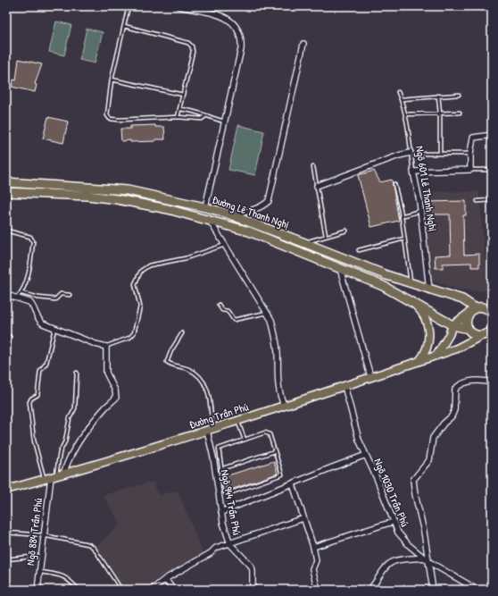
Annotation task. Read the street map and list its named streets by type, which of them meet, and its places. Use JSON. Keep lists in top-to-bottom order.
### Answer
{
  "streets": {
    "highway": ["Đường Lê Thanh Nghị"],
    "main road": ["Đường Trần Phú"],
    "street": [
      "Ngõ 601 Lê Thanh Nghị",
      "Ngõ 1030 Trần Phú",
      "Ngõ 944 Trần Phú",
      "Ngõ 884 Trần Phú"
    ]
  },
  "crossings": [
    ["Ngõ 601 Lê Thanh Nghị", "Đường Lê Thanh Nghị"],
    ["Đường Lê Thanh Nghị", "Đường Trần Phú"],
    ["Đường Trần Phú", "Ngõ 1030 Trần Phú"],
    ["Đường Trần Phú", "Ngõ 944 Trần Phú"],
    ["Đường Trần Phú", "Ngõ 884 Trần Phú"]
  ]
}
